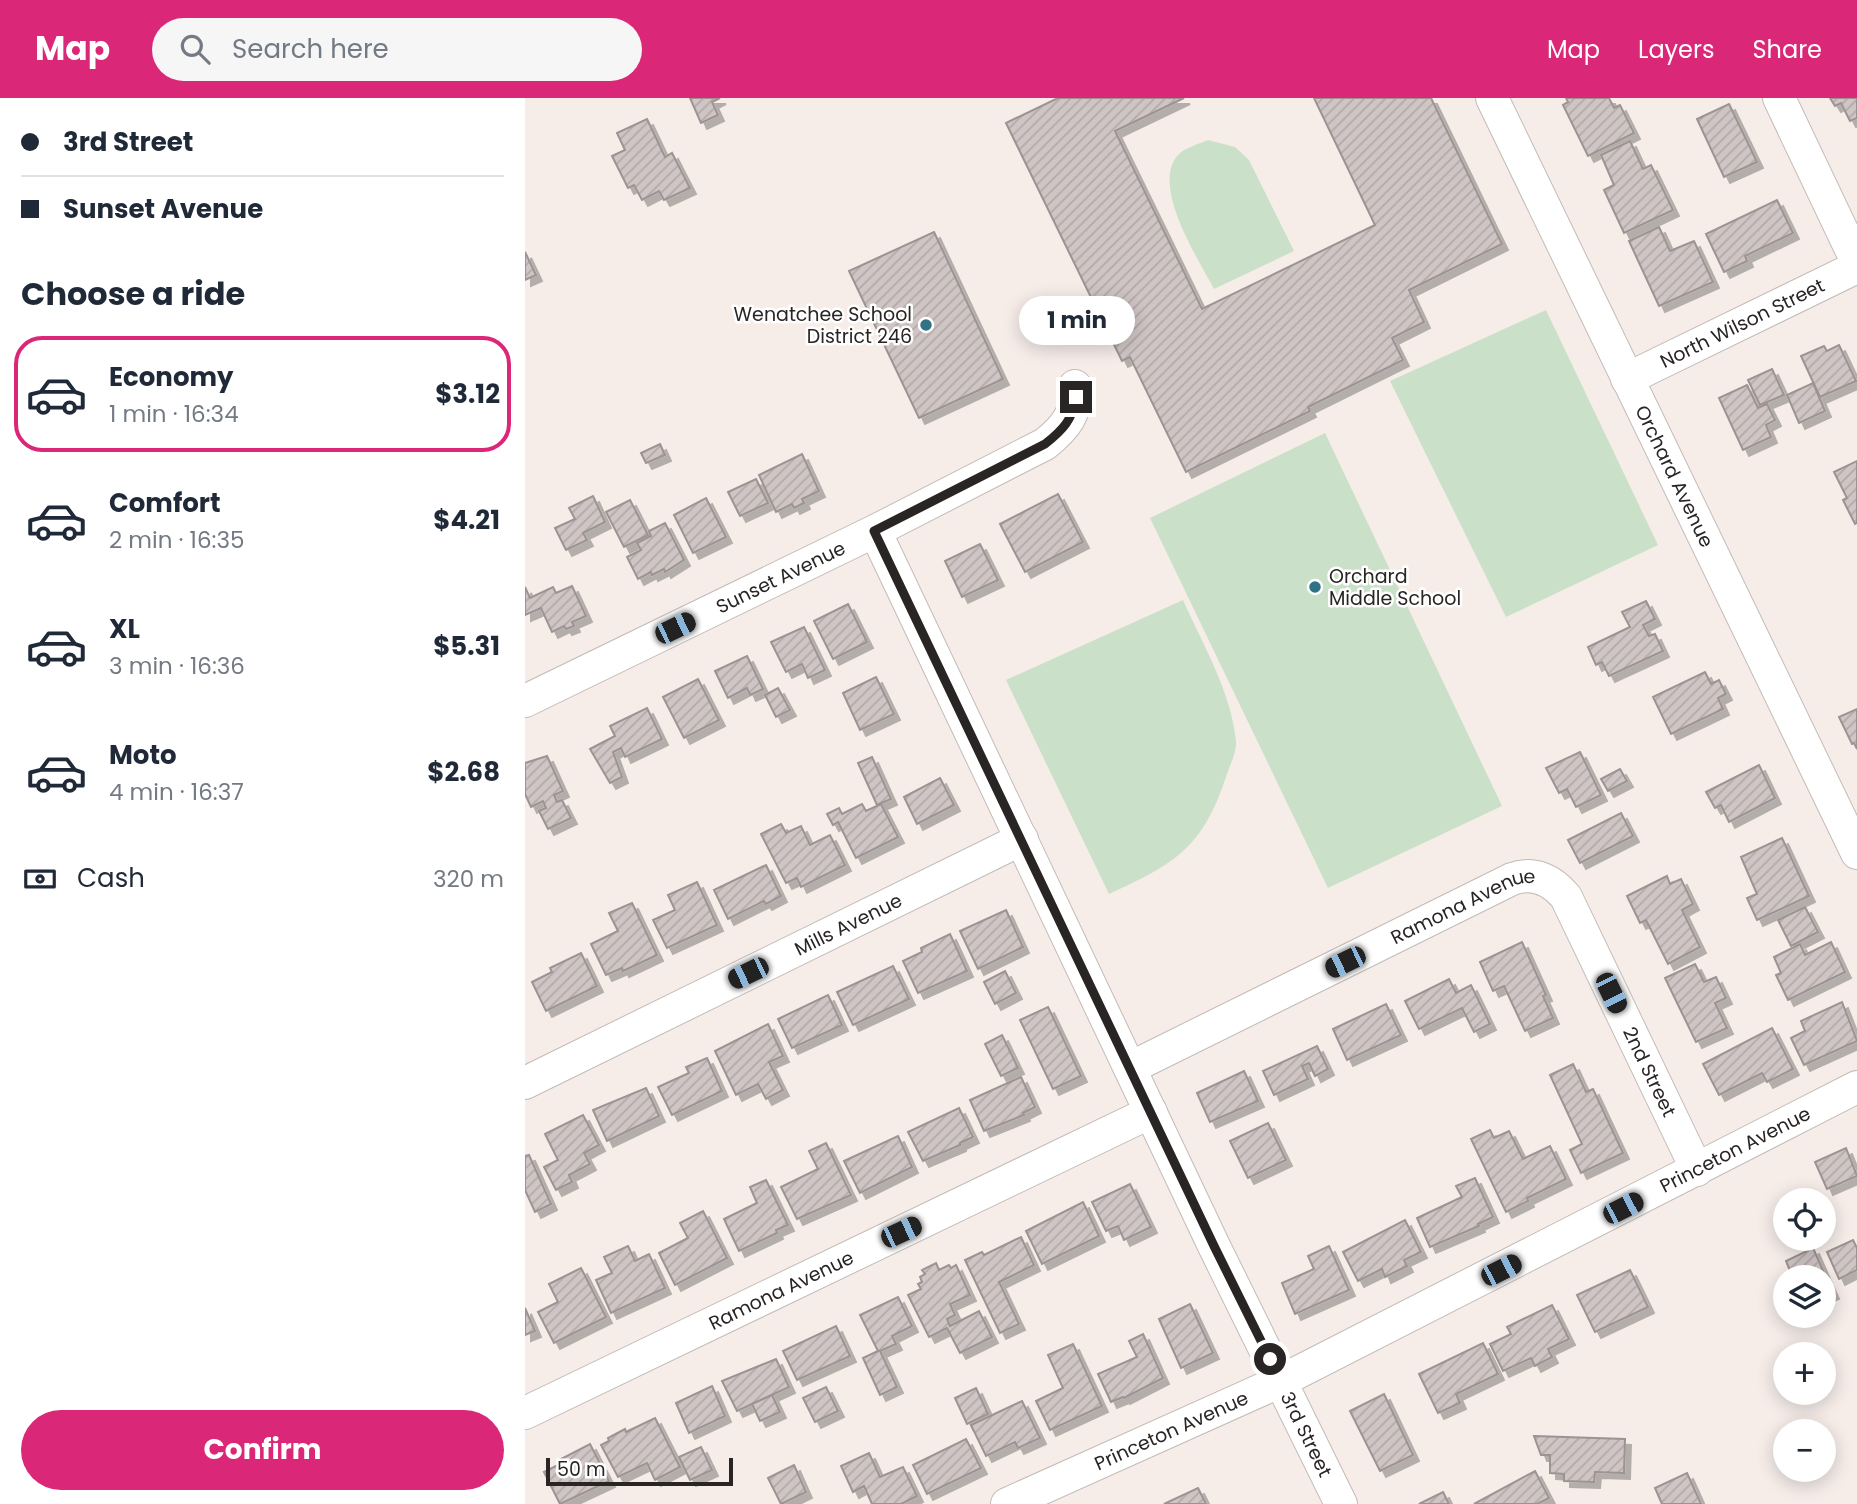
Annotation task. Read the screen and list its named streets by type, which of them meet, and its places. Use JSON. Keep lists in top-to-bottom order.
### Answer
{
  "streets": {
    "street": [
      "North Wilson Street",
      "Orchard Avenue",
      "Sunset Avenue",
      "Ramona Avenue",
      "Mills Avenue",
      "2nd Street",
      "Princeton Avenue",
      "3rd Street"
    ]
  },
  "crossings": [
    ["North Wilson Street", "Orchard Avenue"],
    ["Sunset Avenue", "3rd Street"],
    ["Ramona Avenue", "2nd Street"],
    ["Ramona Avenue", "3rd Street"],
    ["Mills Avenue", "3rd Street"],
    ["2nd Street", "Princeton Avenue"],
    ["Princeton Avenue", "3rd Street"]
  ],
  "places": ["Wenatchee School District 246", "Orchard Middle School"],
  "scale_bar": "50 m",
  "page": {
    "header": "Map",
    "search": "Search here",
    "nav": ["Map", "Layers", "Share"],
    "banner": ["3rd Street", "Sunset Avenue"],
    "heading": "Choose a ride",
    "bubble": "1 min",
    "list": [
      {
        "name": "Economy",
        "note": "1 min · 16:34",
        "value": "$3.12"
      },
      {
        "name": "Comfort",
        "note": "2 min · 16:35",
        "value": "$4.21"
      },
      {
        "name": "XL",
        "note": "3 min · 16:36",
        "value": "$5.31"
      },
      {
        "name": "Moto",
        "note": "4 min · 16:37",
        "value": "$2.68"
      }
    ],
    "pay": ["Cash", "320 m"],
    "map_buttons": ["+", "−"],
    "buttons": "Confirm",
    "scale": "50 m"
  }
}
